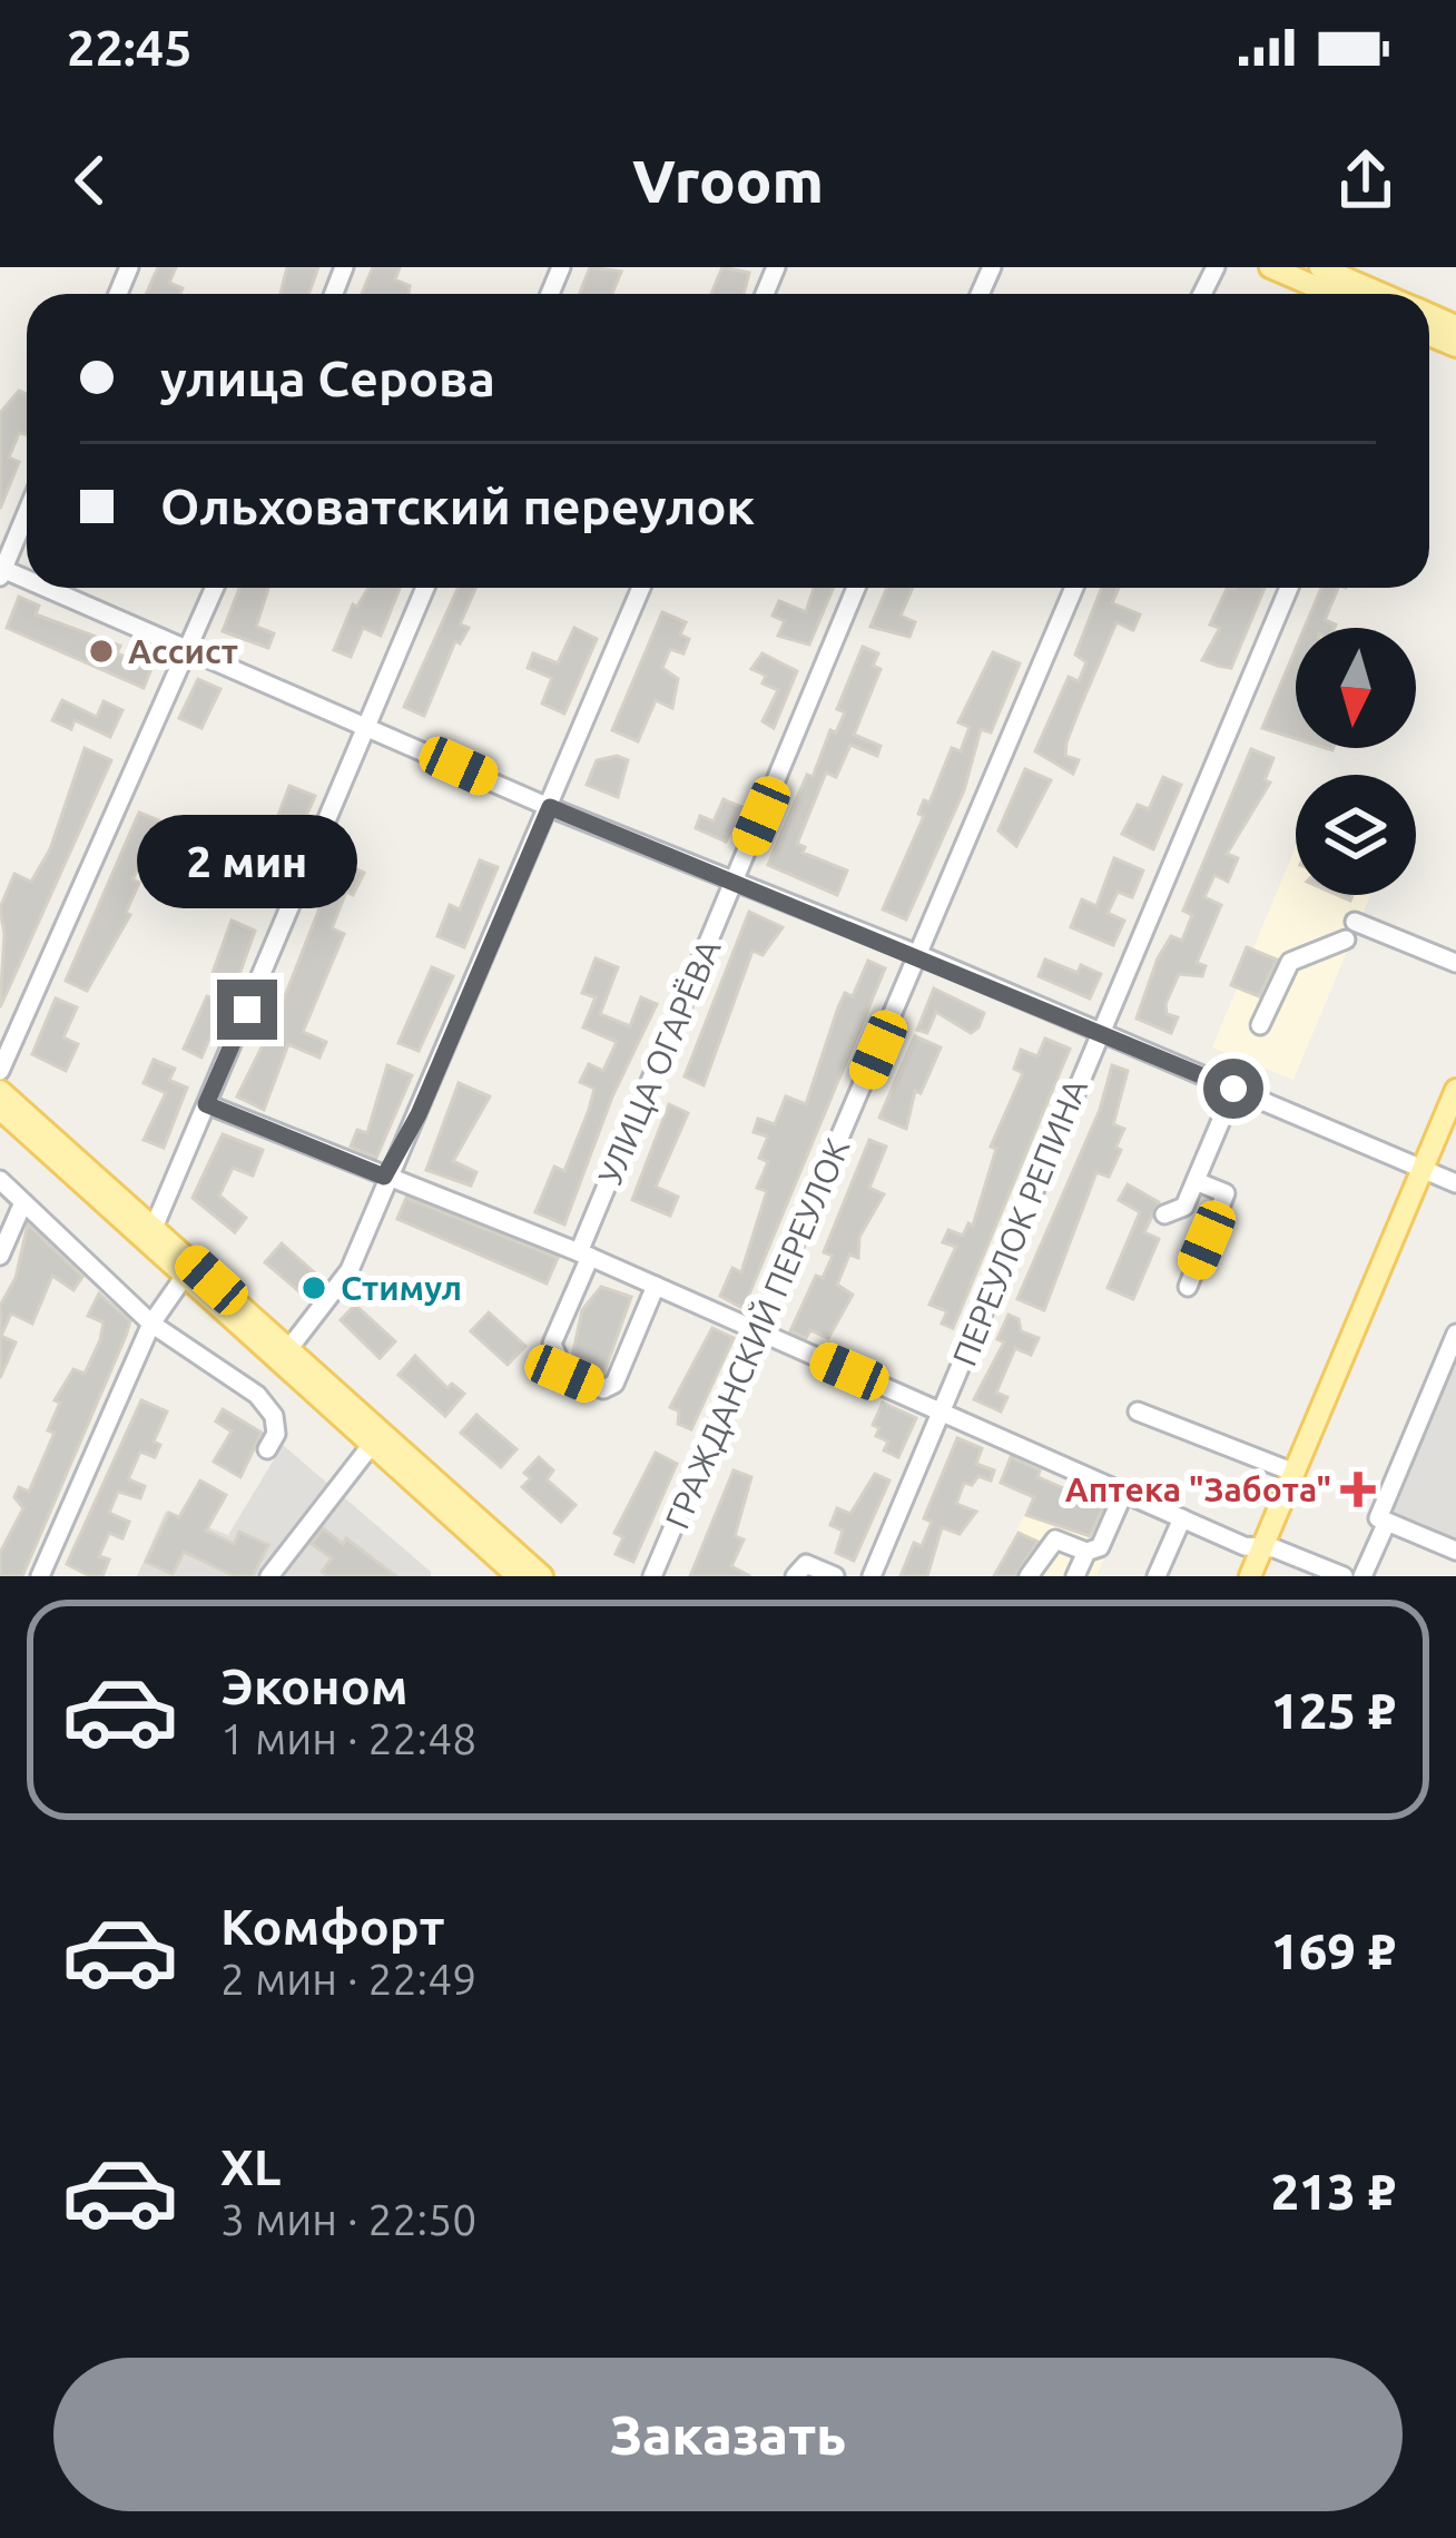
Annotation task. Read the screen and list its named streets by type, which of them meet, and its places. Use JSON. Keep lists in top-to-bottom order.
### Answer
{
  "streets": {
    "street": ["УЛИЦА ОГАРЁВА", "ПЕРЕУЛОК РЕПИНА", "ГРАЖДАНСКИЙ ПЕРЕУЛОК"]
  },
  "places": {
    "other": ["Ассист", "Стимул"],
    "health": ["Аптека \"Забота\""]
  },
  "north": "bottom",
  "page": {
    "status": "22:45",
    "header": "Vroom",
    "banner": ["улица Серова", "Ольховатский переулок"],
    "bubble": "2 мин",
    "list": [
      {
        "name": "Эконом",
        "note": "1 мин · 22:48",
        "value": "125 ₽"
      },
      {
        "name": "Комфорт",
        "note": "2 мин · 22:49",
        "value": "169 ₽"
      },
      {
        "name": "XL",
        "note": "3 мин · 22:50",
        "value": "213 ₽"
      }
    ],
    "buttons": "Заказать"
  }
}
